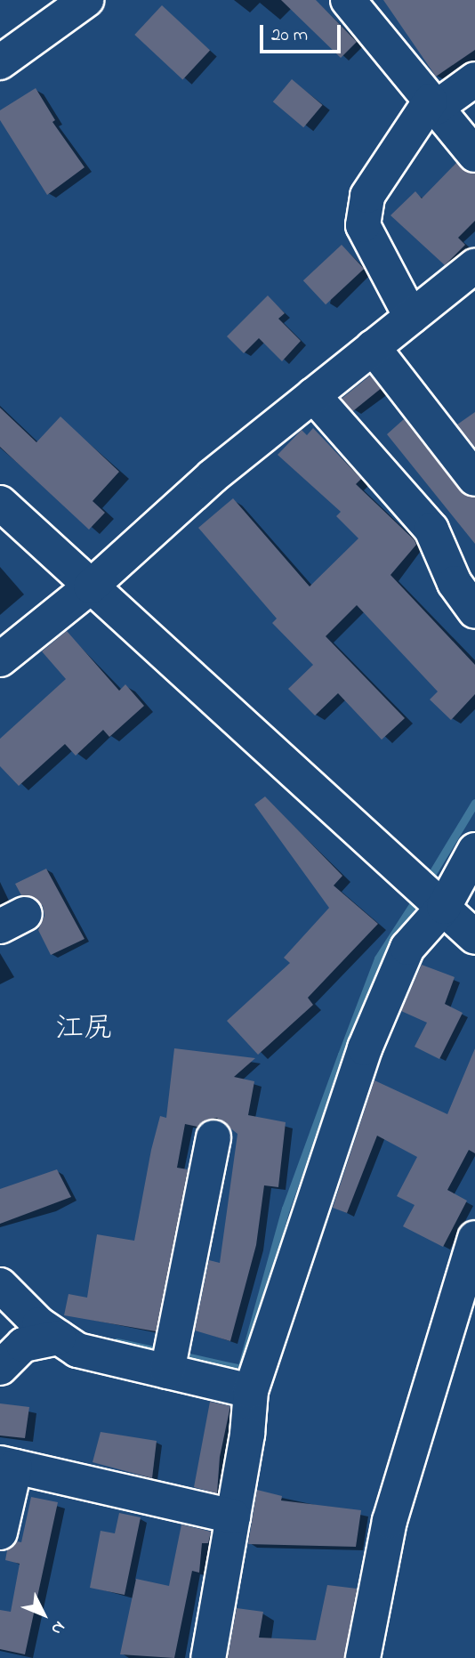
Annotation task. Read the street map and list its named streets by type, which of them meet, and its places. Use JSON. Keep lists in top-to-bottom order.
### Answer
{
  "districts": ["江尻"],
  "scale_bar": "20 m",
  "north": "bottom right"
}
